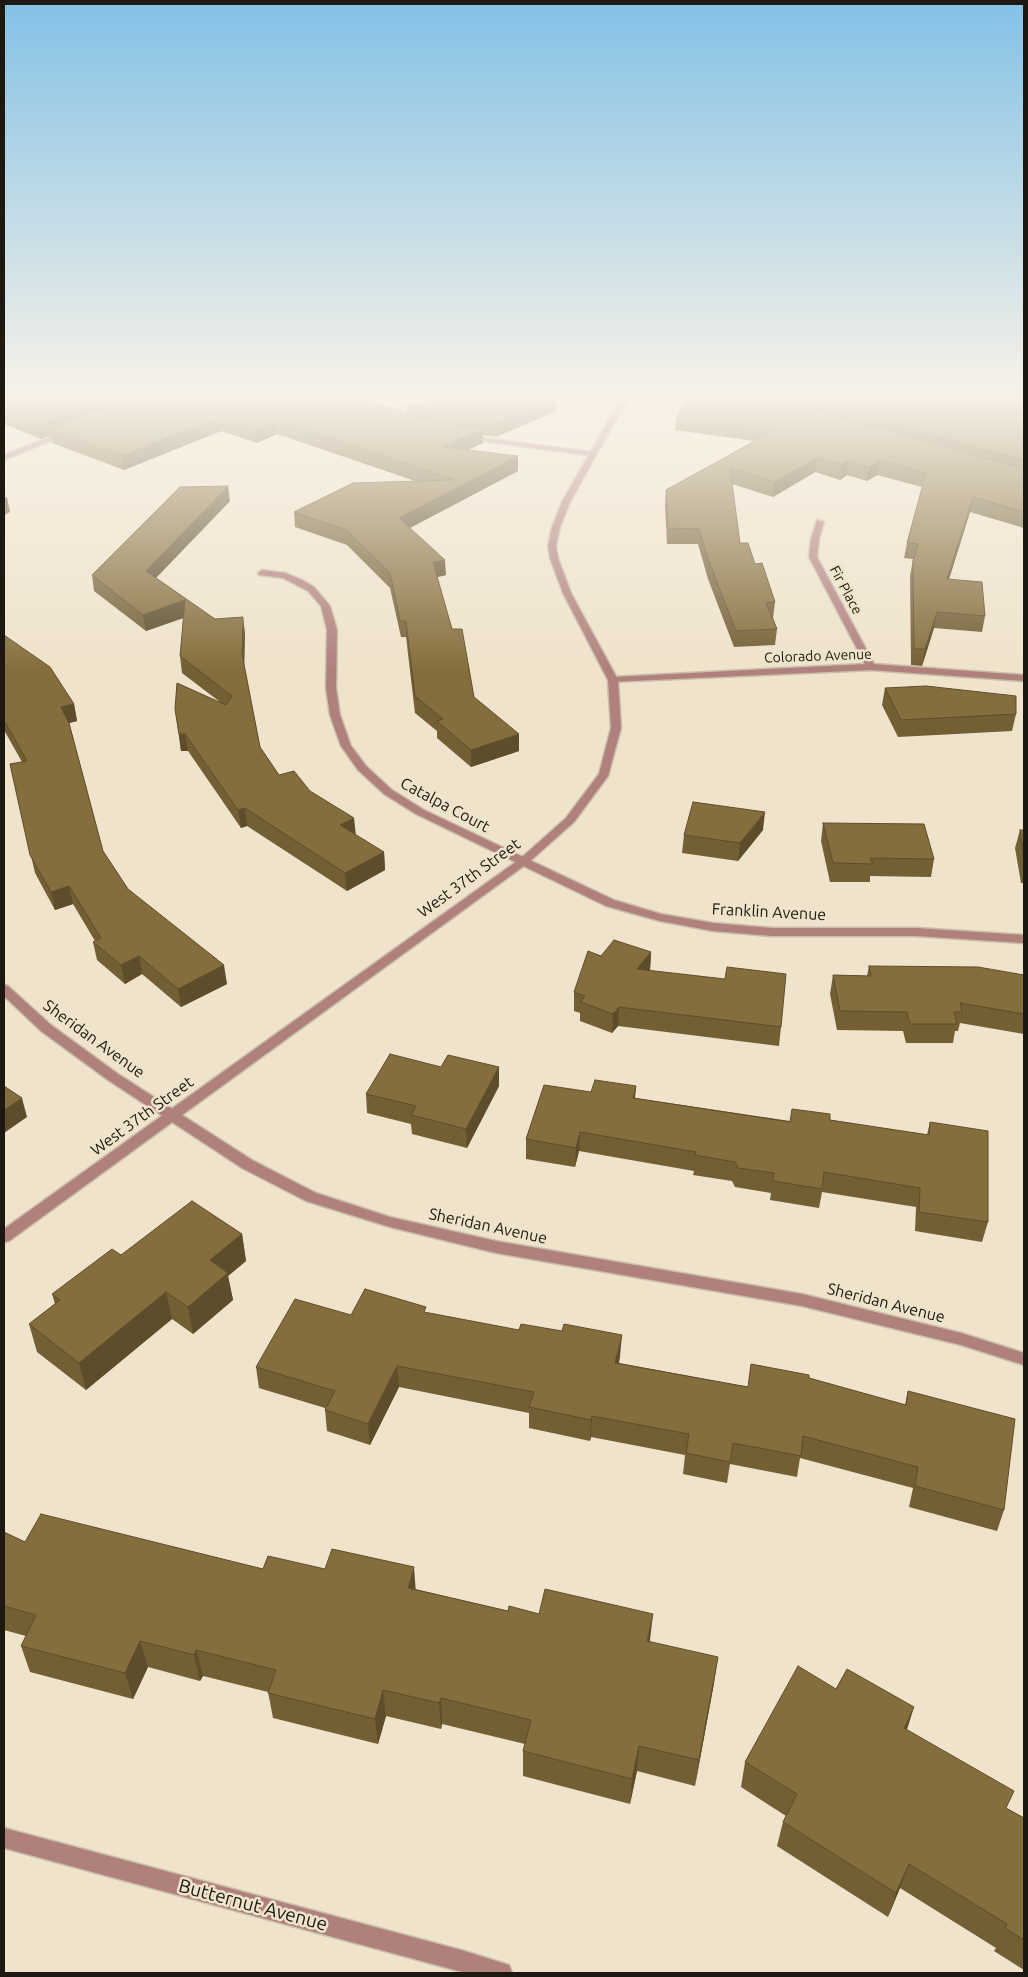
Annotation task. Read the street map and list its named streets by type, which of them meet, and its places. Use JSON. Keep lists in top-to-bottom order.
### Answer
{
  "streets": {
    "street": [
      "Fir Place",
      "Colorado Avenue",
      "Catalpa Court",
      "West 37th Street",
      "Franklin Avenue",
      "Sheridan Avenue",
      "Butternut Avenue"
    ]
  },
  "crossings": [
    ["Fir Place", "Colorado Avenue"],
    ["Colorado Avenue", "West 37th Street"],
    ["Catalpa Court", "West 37th Street"],
    ["Catalpa Court", "Franklin Avenue"],
    ["West 37th Street", "Franklin Avenue"],
    ["West 37th Street", "Sheridan Avenue"]
  ]
}
